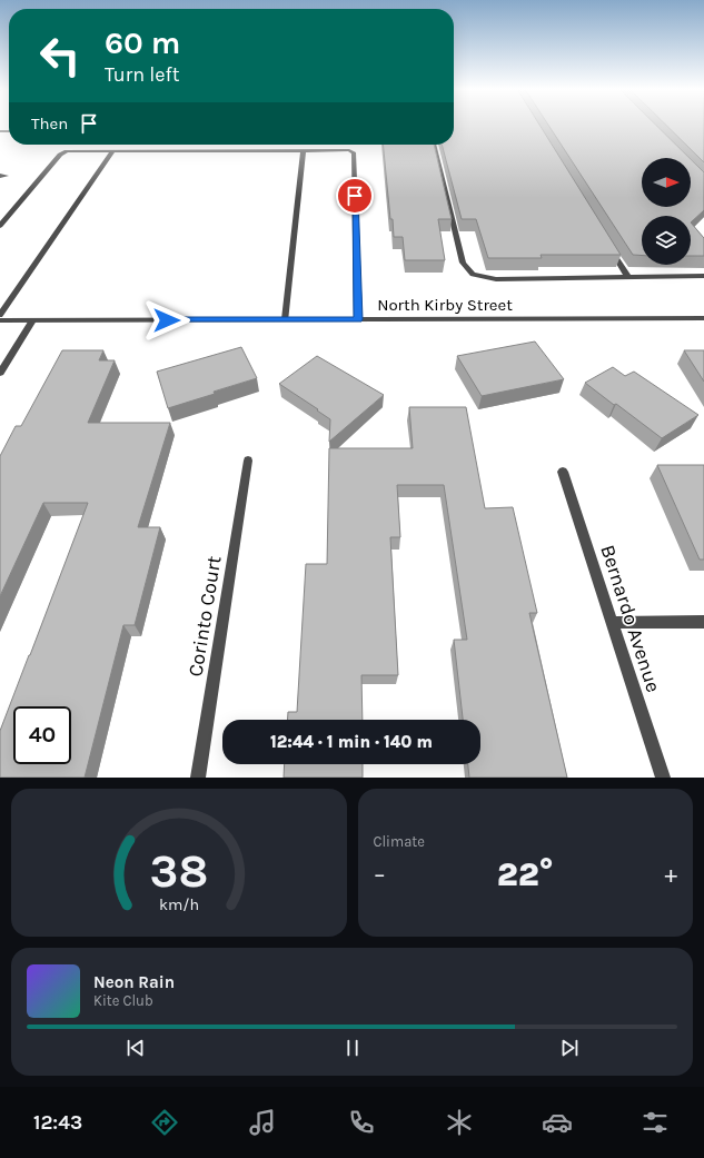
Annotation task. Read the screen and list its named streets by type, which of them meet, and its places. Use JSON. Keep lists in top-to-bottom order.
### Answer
{
  "streets": {
    "street": ["North Kirby Street", "Corinto Court", "Bernardo Avenue"]
  },
  "north": "right",
  "page": {
    "turn": ["60 m", "Turn left"],
    "then": "Then",
    "limit": "40",
    "trip": "12:44 · 1 min · 140 m",
    "tile": "Climate",
    "heat": ["−", "22°", "+"],
    "song": ["Neon Rain", "Kite Club"],
    "tabs": "12:43",
    "gauge": ["38", "km/h"]
  }
}
